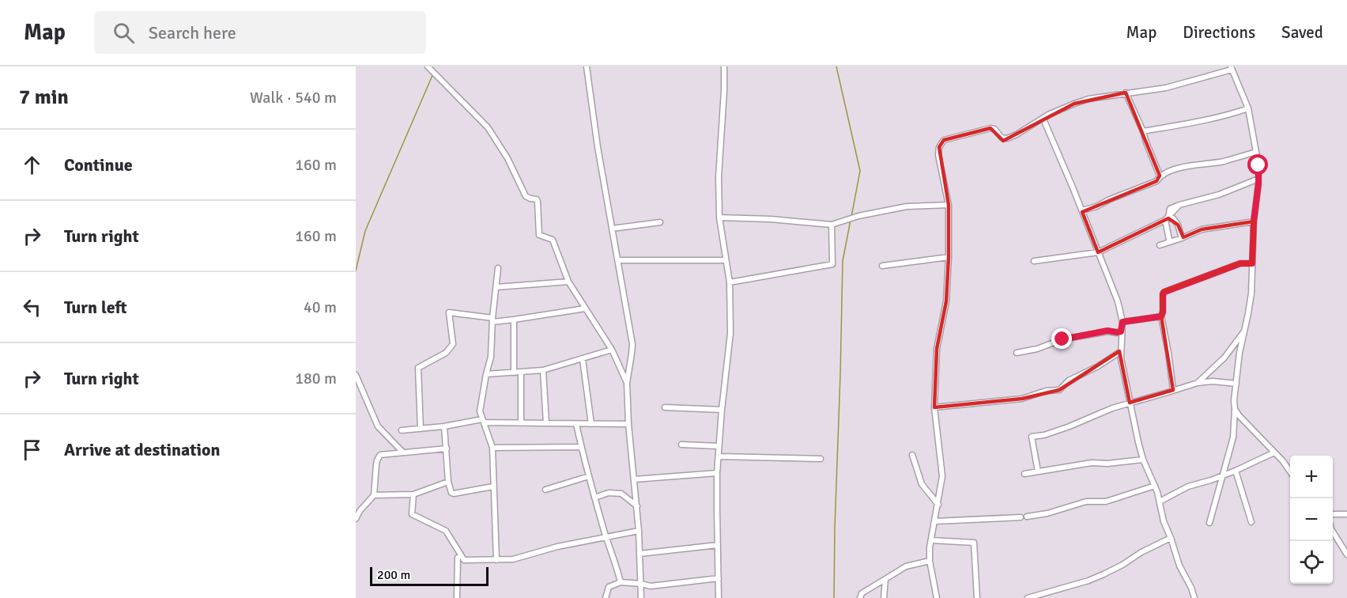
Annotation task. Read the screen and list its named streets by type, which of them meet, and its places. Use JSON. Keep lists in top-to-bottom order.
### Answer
{
  "scale_bar": "200 m",
  "page": {
    "header": "Map",
    "search": "Search here",
    "nav": ["Map", "Directions", "Saved"],
    "heading": ["7 min", "Walk · 540 m"],
    "list": [
      ["Continue", "160 m"],
      ["Turn right", "160 m"],
      ["Turn left", "40 m"],
      ["Turn right", "180 m"],
      "Arrive at destination"
    ],
    "map_buttons": ["+", "−"],
    "scale": "200 m"
  }
}
